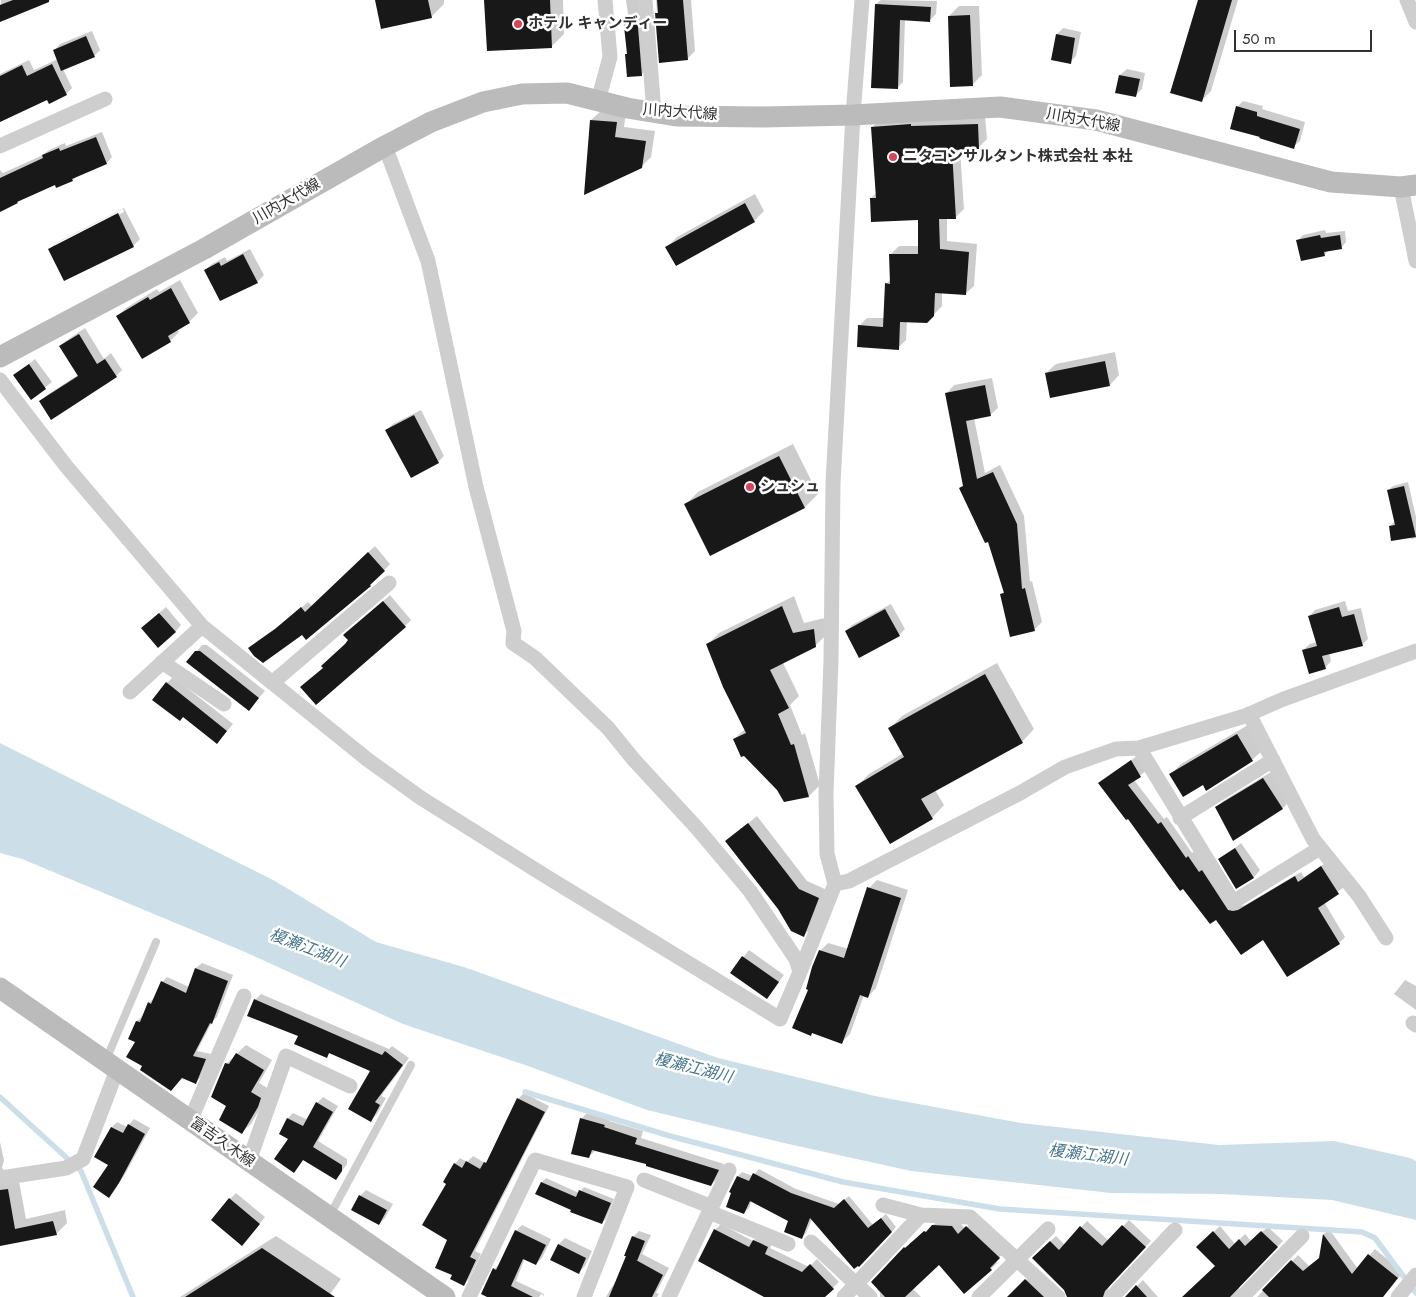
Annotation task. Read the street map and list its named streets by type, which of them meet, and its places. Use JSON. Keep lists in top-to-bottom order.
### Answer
{
  "streets": {
    "main road": ["川内大代線", "富吉久木線"]
  },
  "water": ["榎瀬江湖川"],
  "places": ["ホテル キャンディー", "ニタコンサルタント株式会社 本社", "シュシュ"],
  "scale_bar": "50 m"
}
